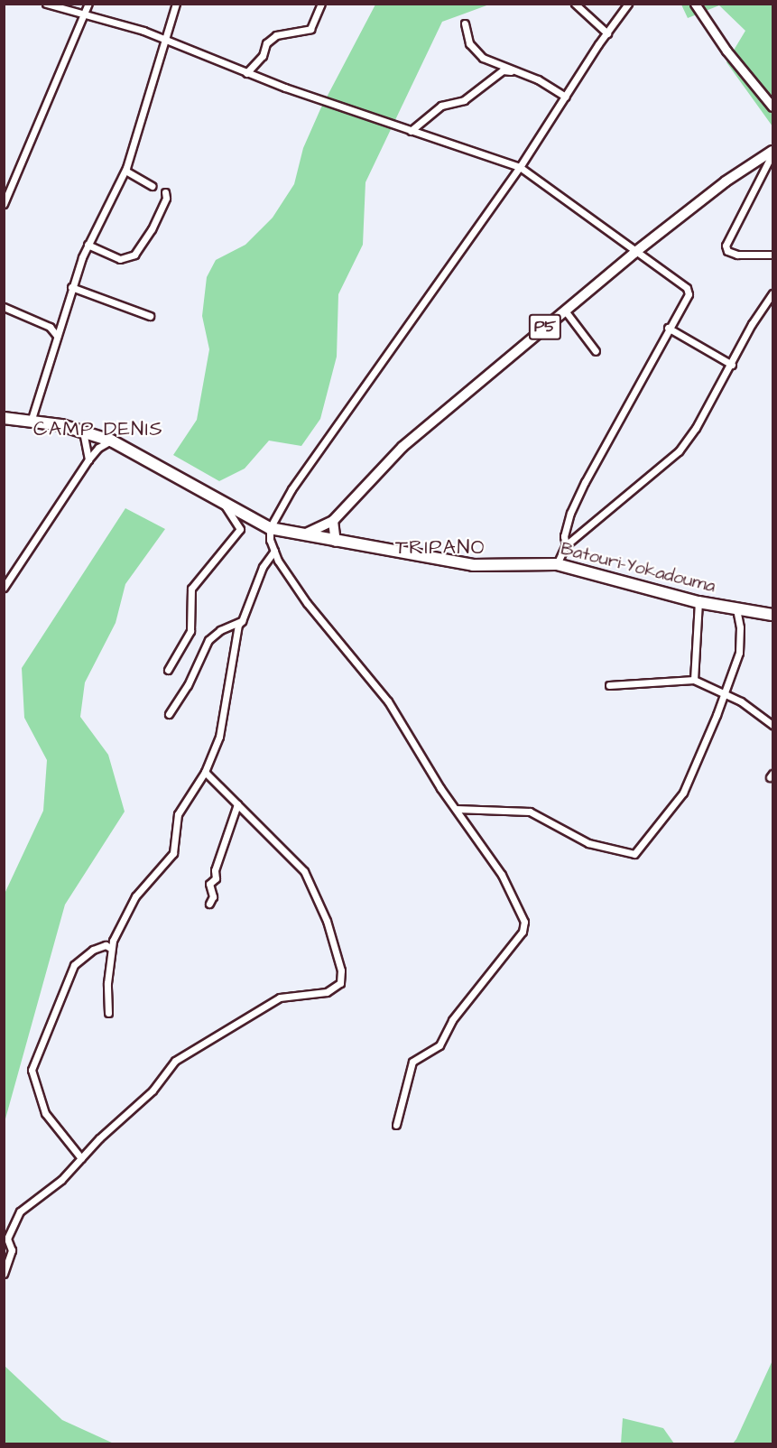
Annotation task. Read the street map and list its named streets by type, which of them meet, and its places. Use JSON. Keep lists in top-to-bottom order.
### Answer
{
  "streets": {
    "highway": ["Batouri-Yokadouma"],
    "main road": ["P5"]
  },
  "crossings": [
    ["P5", "Batouri-Yokadouma"]
  ],
  "districts": ["CAMP DENIS", "TRIPANO"]
}
